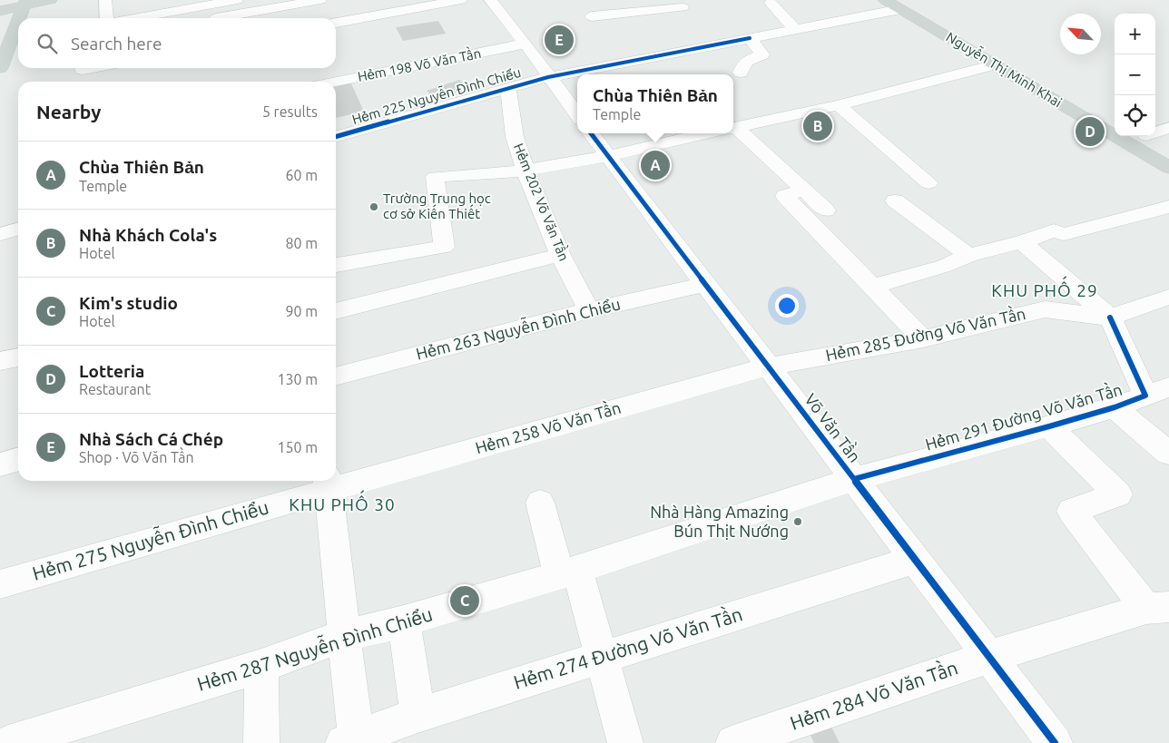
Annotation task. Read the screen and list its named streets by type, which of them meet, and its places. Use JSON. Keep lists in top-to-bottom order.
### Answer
{
  "streets": {
    "main road": ["Nguyễn Thị Minh Khai"],
    "street": [
      "Hẻm 198 Võ Văn Tần",
      "Hẻm 225 Nguyễn Ðình Chiểu",
      "Hẻm 202 Võ Văn Tần",
      "Hẻm 263 Nguyễn Ðình Chiểu",
      "Hẻm 285 Đường Võ Văn Tần",
      "Hẻm 291 Đường Võ Văn Tần",
      "Hẻm 258 Võ Văn Tần",
      "Võ Văn Tần",
      "Hẻm 275 Nguyễn Ðình Chiểu",
      "Hẻm 274 Đường Võ Văn Tần",
      "Hẻm 287 Nguyễn Ðình Chiểu",
      "Hẻm 284 Võ Văn Tần"
    ]
  },
  "crossings": [
    ["Nguyễn Thị Minh Khai", "Hẻm 225 Nguyễn Ðình Chiểu"],
    ["Hẻm 225 Nguyễn Ðình Chiểu", "Hẻm 202 Võ Văn Tần"],
    ["Hẻm 202 Võ Văn Tần", "Hẻm 263 Nguyễn Ðình Chiểu"],
    ["Hẻm 263 Nguyễn Ðình Chiểu", "Võ Văn Tần"],
    ["Hẻm 285 Đường Võ Văn Tần", "Hẻm 291 Đường Võ Văn Tần"],
    ["Hẻm 285 Đường Võ Văn Tần", "Hẻm 258 Võ Văn Tần"],
    ["Hẻm 285 Đường Võ Văn Tần", "Võ Văn Tần"],
    ["Hẻm 291 Đường Võ Văn Tần", "Võ Văn Tần"],
    ["Hẻm 291 Đường Võ Văn Tần", "Hẻm 287 Nguyễn Ðình Chiểu"],
    ["Hẻm 258 Võ Văn Tần", "Võ Văn Tần"],
    ["Hẻm 258 Võ Văn Tần", "Hẻm 275 Nguyễn Ðình Chiểu"],
    ["Võ Văn Tần", "Hẻm 274 Đường Võ Văn Tần"],
    ["Võ Văn Tần", "Hẻm 287 Nguyễn Ðình Chiểu"],
    ["Võ Văn Tần", "Hẻm 284 Võ Văn Tần"]
  ],
  "districts": ["KHU PHỐ 29", "KHU PHỐ 30"],
  "places": ["Trường Trung học cơ sở Kiến Thiết", "Nhà Hàng Amazing Bún Thịt Nướng"],
  "north": "top left",
  "page": {
    "map_buttons": ["+", "−"],
    "search": "Search here",
    "pins": [
      "E",
      "B",
      "D",
      "A",
      "C"
    ],
    "popup": ["Chùa Thiên Bản", "Temple"],
    "heading": ["Nearby", "5 results"],
    "list": [
      {
        "mark": "A",
        "name": "Chùa Thiên Bản",
        "note": "Temple",
        "value": "60 m"
      },
      {
        "mark": "B",
        "name": "Nhà Khách Cola's",
        "note": "Hotel",
        "value": "80 m"
      },
      {
        "mark": "C",
        "name": "Kim's studio",
        "note": "Hotel",
        "value": "90 m"
      },
      {
        "mark": "D",
        "name": "Lotteria",
        "note": "Restaurant",
        "value": "130 m"
      },
      {
        "mark": "E",
        "name": "Nhà Sách Cá Chép",
        "note": "Shop · Võ Văn Tần",
        "value": "150 m"
      }
    ]
  }
}
